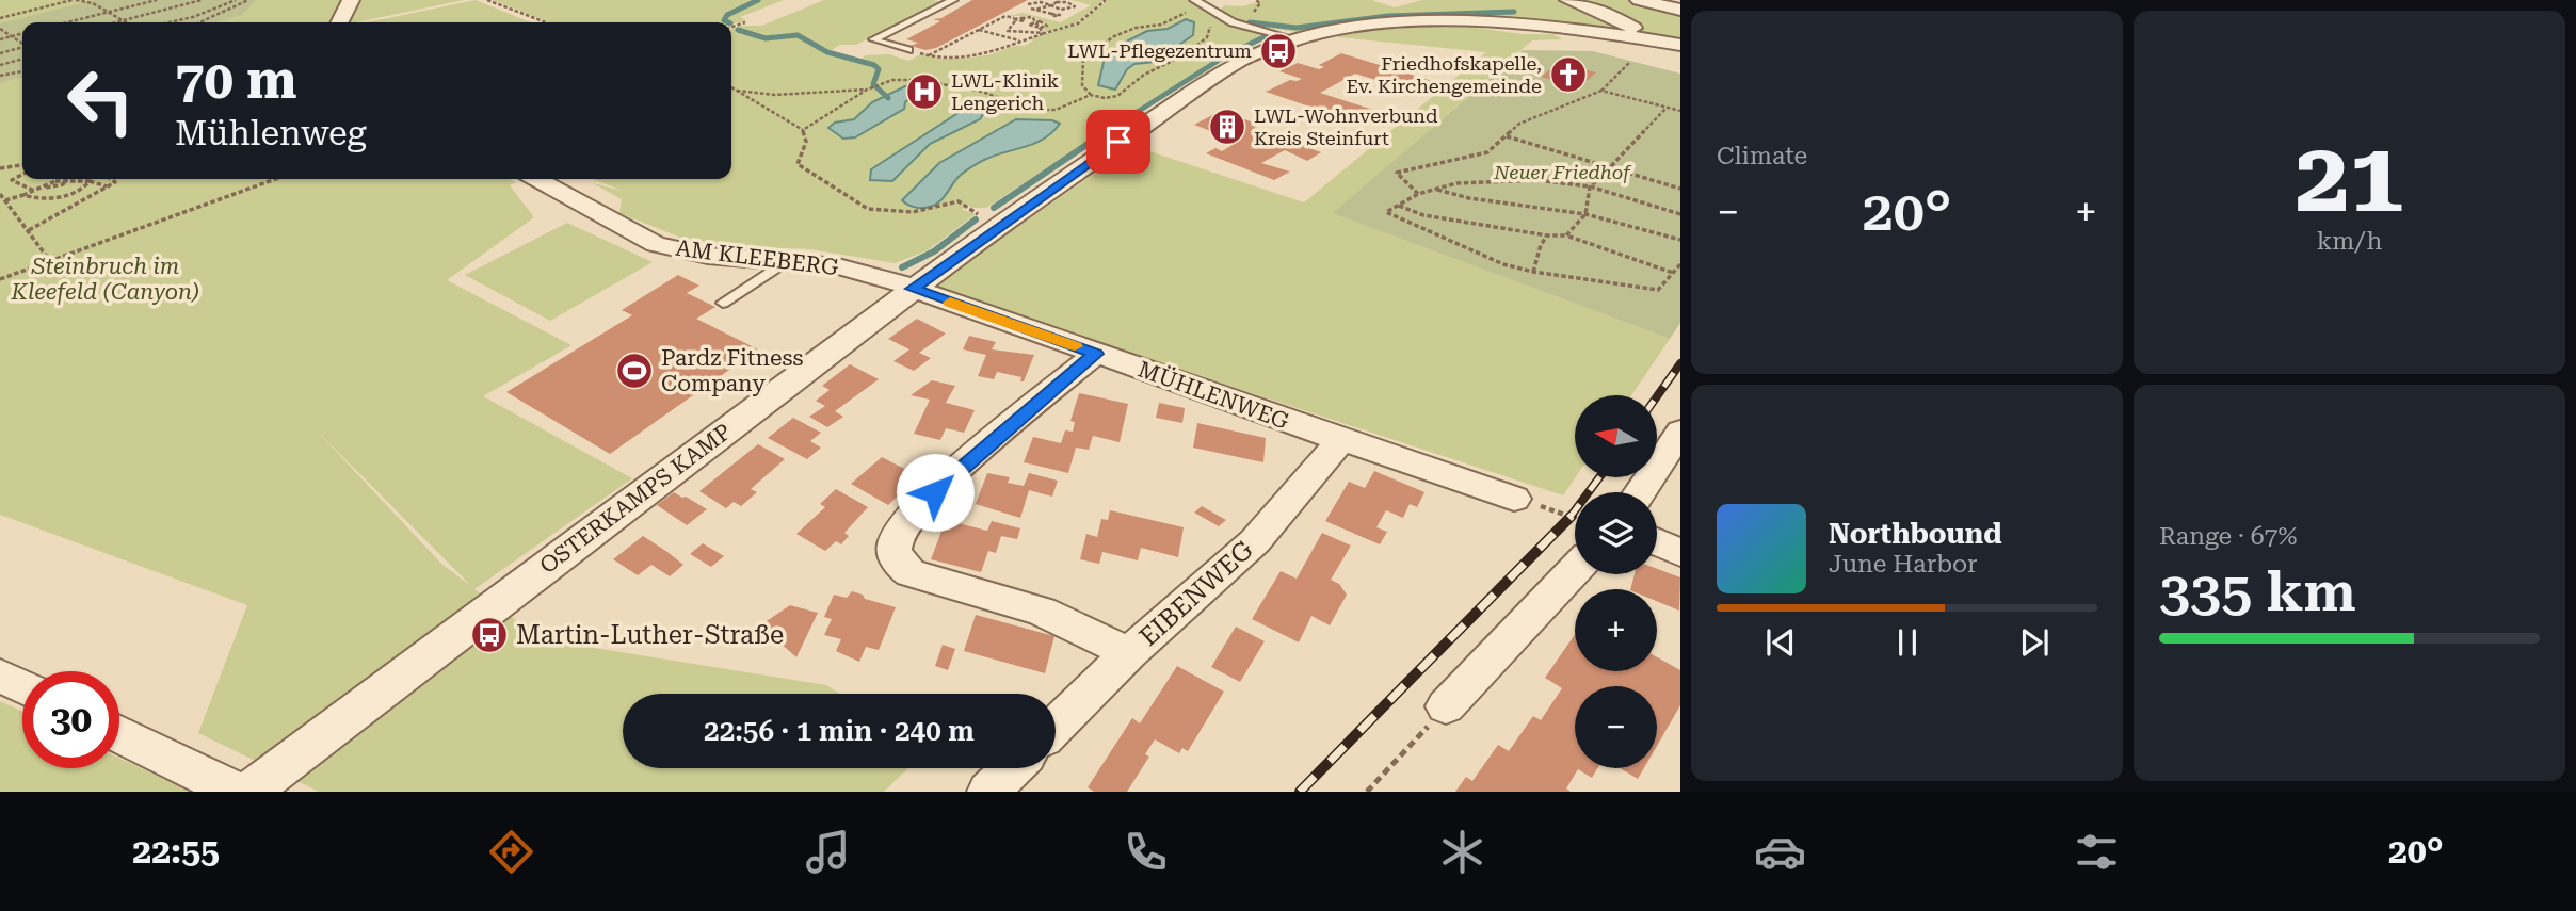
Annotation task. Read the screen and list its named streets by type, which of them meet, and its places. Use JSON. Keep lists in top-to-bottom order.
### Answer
{
  "streets": {
    "street": [
      "AM KLEEBERG",
      "MÜHLENWEG",
      "OSTERKAMPS KAMP",
      "EIBENWEG"
    ]
  },
  "crossings": [
    ["AM KLEEBERG", "MÜHLENWEG"],
    ["AM KLEEBERG", "OSTERKAMPS KAMP"],
    ["MÜHLENWEG", "OSTERKAMPS KAMP"],
    ["MÜHLENWEG", "EIBENWEG"]
  ],
  "parks": ["Neuer Friedhof", "Steinbruch im Kleefeld (Canyon)"],
  "places": {
    "bus stop": ["LWL-Pflegezentrum", "Martin-Luther-Straße"],
    "church": ["Friedhofskapelle, Ev. Kirchengemeinde"],
    "hospital": ["LWL-Klinik Lengerich"],
    "building": ["LWL-Wohnverbund Kreis Steinfurt"],
    "sports": ["Pardz Fitness Company"]
  },
  "north": "left",
  "page": {
    "tile": [
      "Climate",
      ["21", "km/h"],
      ["Range · 67%", "335 km"]
    ],
    "turn": ["70 m", "Mühlenweg"],
    "heat": ["−", "20°", "+"],
    "map_buttons": ["+", "−"],
    "song": ["Northbound", "June Harbor"],
    "limit": "30",
    "trip": "22:56 · 1 min · 240 m",
    "tabs": ["22:55", "20°"]
  }
}
